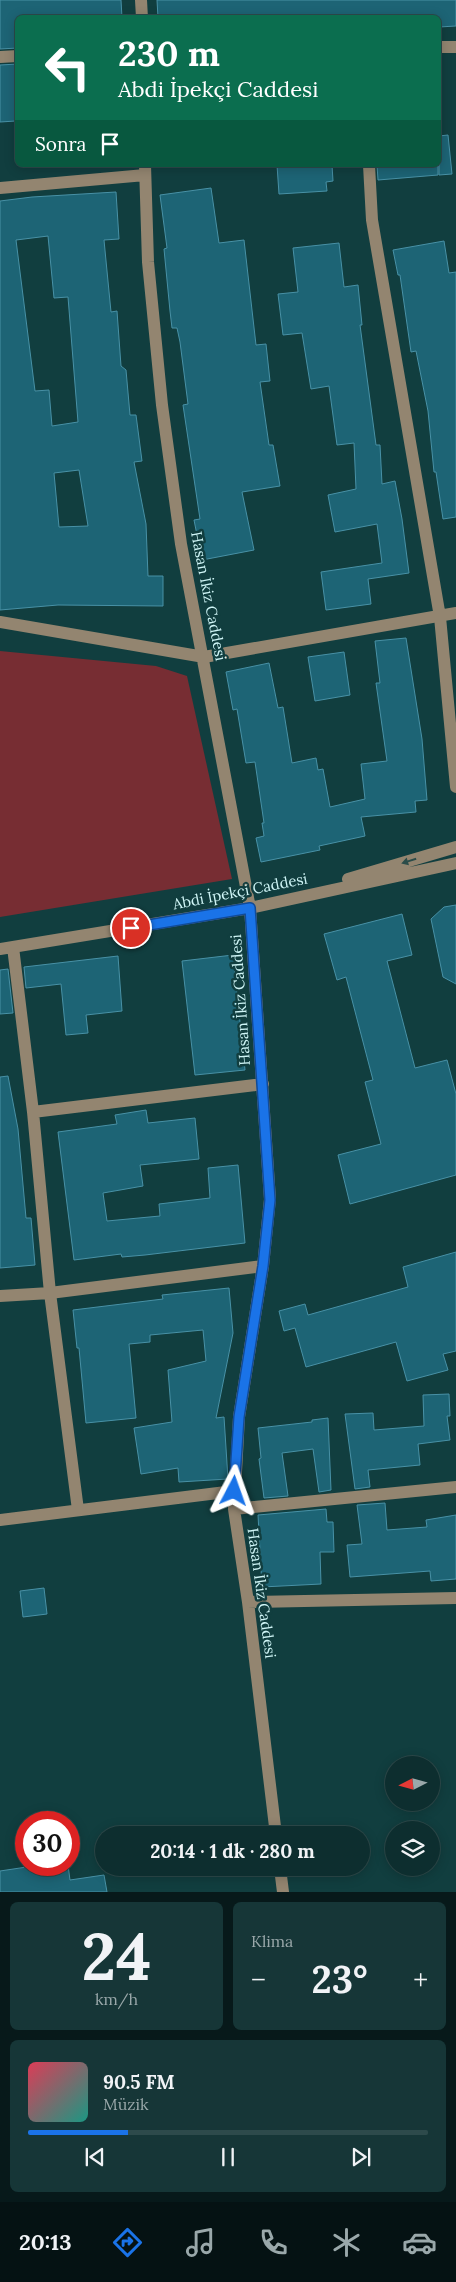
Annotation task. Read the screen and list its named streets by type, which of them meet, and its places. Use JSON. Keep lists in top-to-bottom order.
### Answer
{
  "streets": {
    "street": ["Hasan İkiz Caddesi", "Abdi İpekçi Caddesi"]
  },
  "crossings": [
    ["Hasan İkiz Caddesi", "Abdi İpekçi Caddesi"]
  ],
  "north": "left",
  "page": {
    "turn": ["230 m", "Abdi İpekçi Caddesi"],
    "then": "Sonra",
    "limit": "30",
    "trip": "20:14 · 1 dk · 280 m",
    "tile": [
      ["24", "km/h"],
      "Klima"
    ],
    "heat": ["−", "23°", "+"],
    "song": ["90.5 FM", "Müzik"],
    "tabs": "20:13"
  }
}
